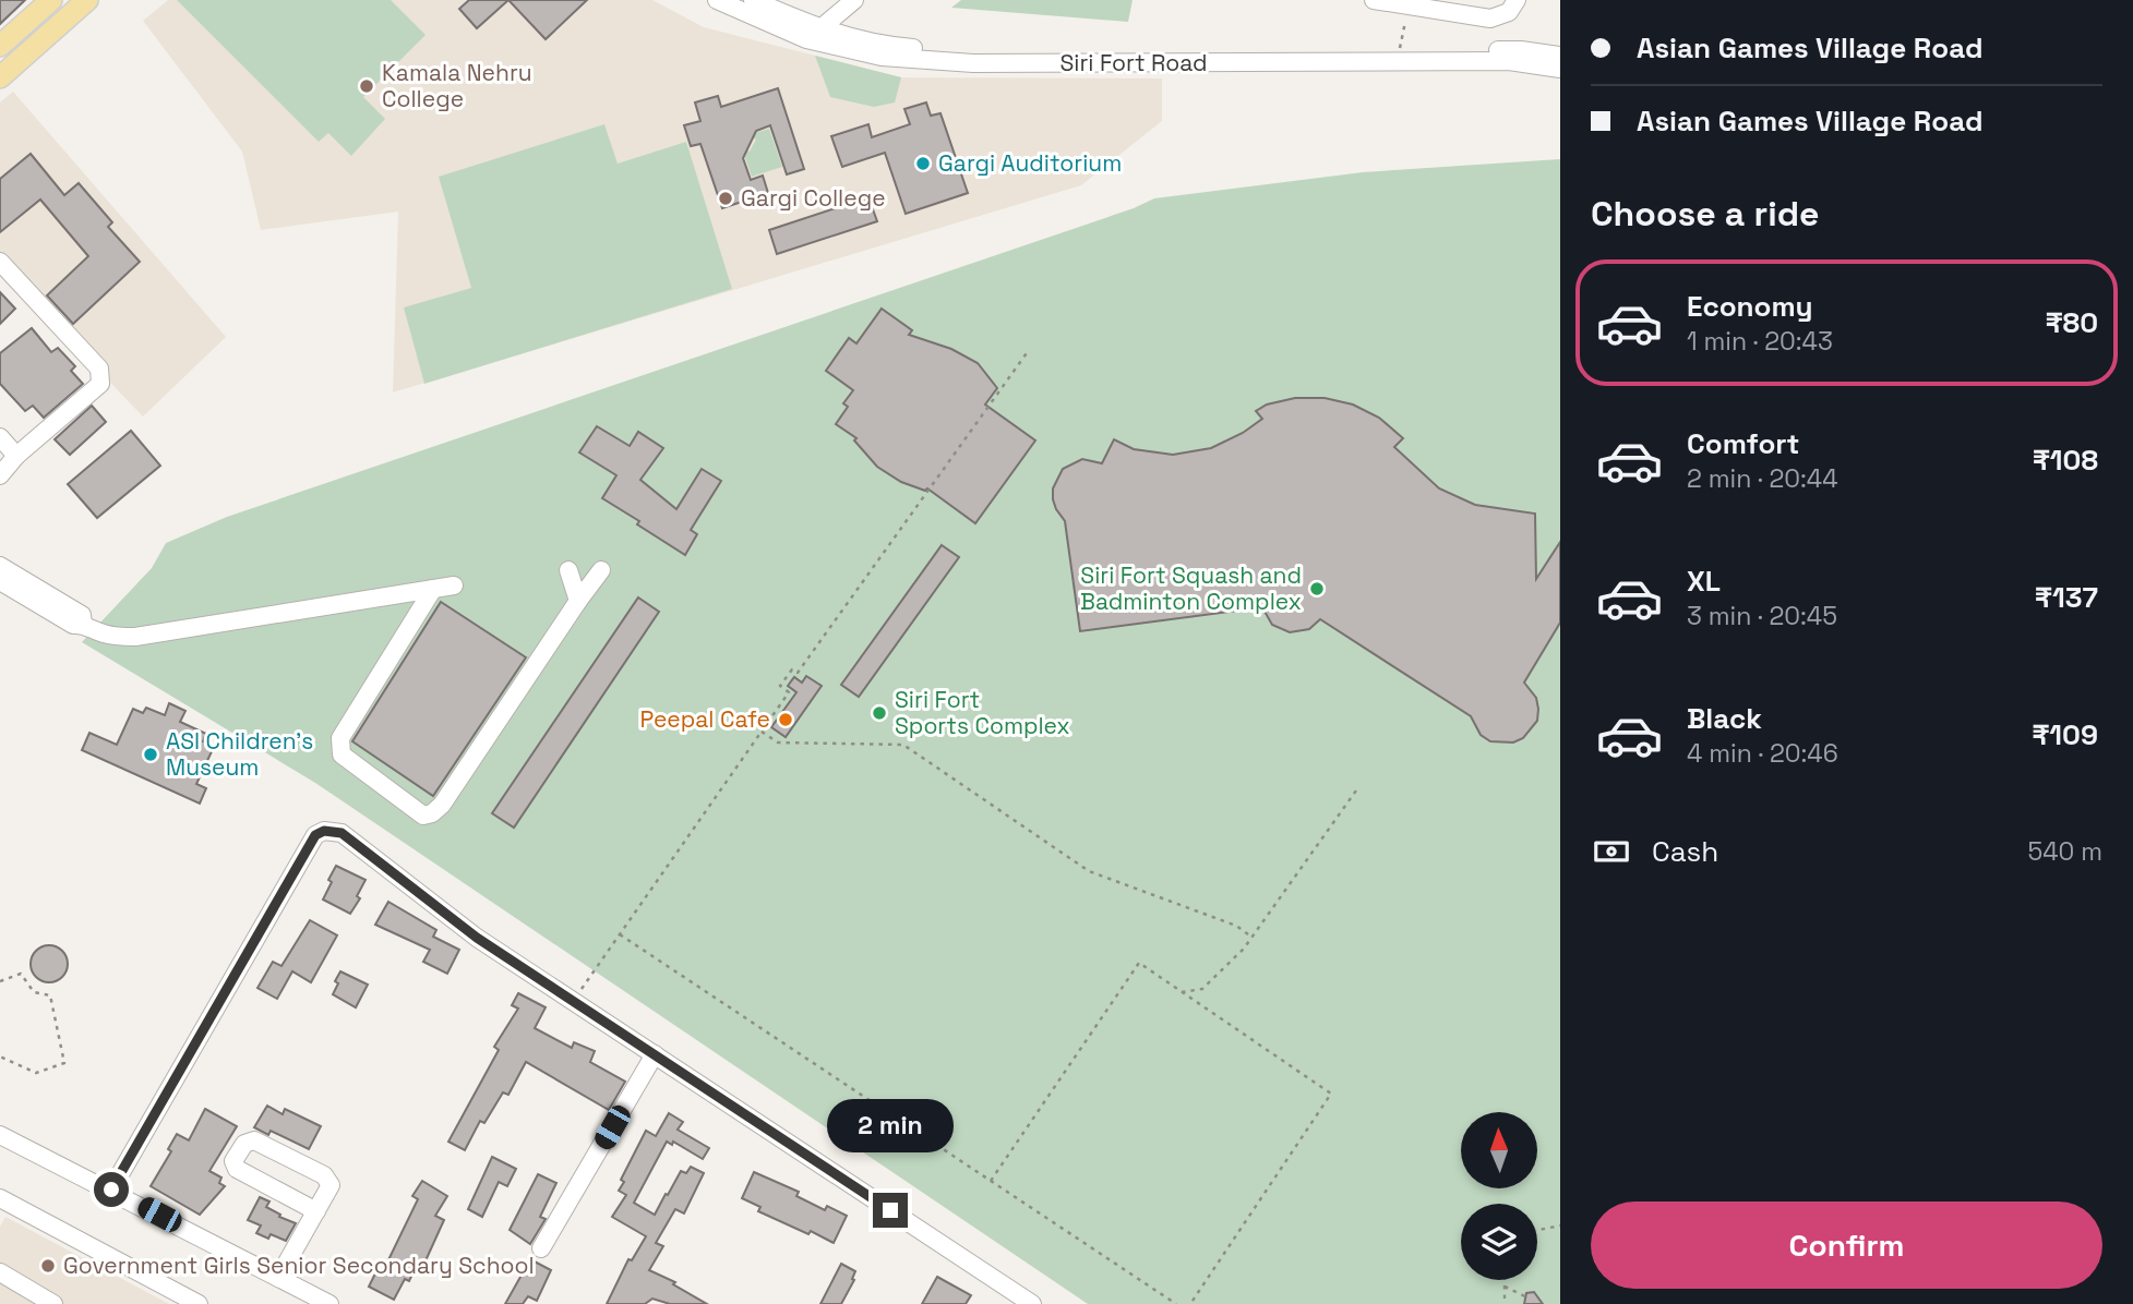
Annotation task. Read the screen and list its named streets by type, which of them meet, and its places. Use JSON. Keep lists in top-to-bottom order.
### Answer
{
  "streets": {
    "street": ["Siri Fort Road"]
  },
  "places": [
    "Kamala Nehru College",
    "Gargi Auditorium",
    "Gargi College",
    "Siri Fort Squash and Badminton Complex",
    "Siri Fort Sports Complex",
    "Peepal Cafe",
    "ASI Children's Museum",
    "Government Girls Senior Secondary School"
  ],
  "north": "top",
  "page": {
    "banner": ["Asian Games Village Road", "Asian Games Village Road"],
    "heading": "Choose a ride",
    "list": [
      {
        "name": "Economy",
        "note": "1 min · 20:43",
        "value": "₹80"
      },
      {
        "name": "Comfort",
        "note": "2 min · 20:44",
        "value": "₹108"
      },
      {
        "name": "XL",
        "note": "3 min · 20:45",
        "value": "₹137"
      },
      {
        "name": "Black",
        "note": "4 min · 20:46",
        "value": "₹109"
      }
    ],
    "pay": ["Cash", "540 m"],
    "bubble": "2 min",
    "buttons": "Confirm"
  }
}
